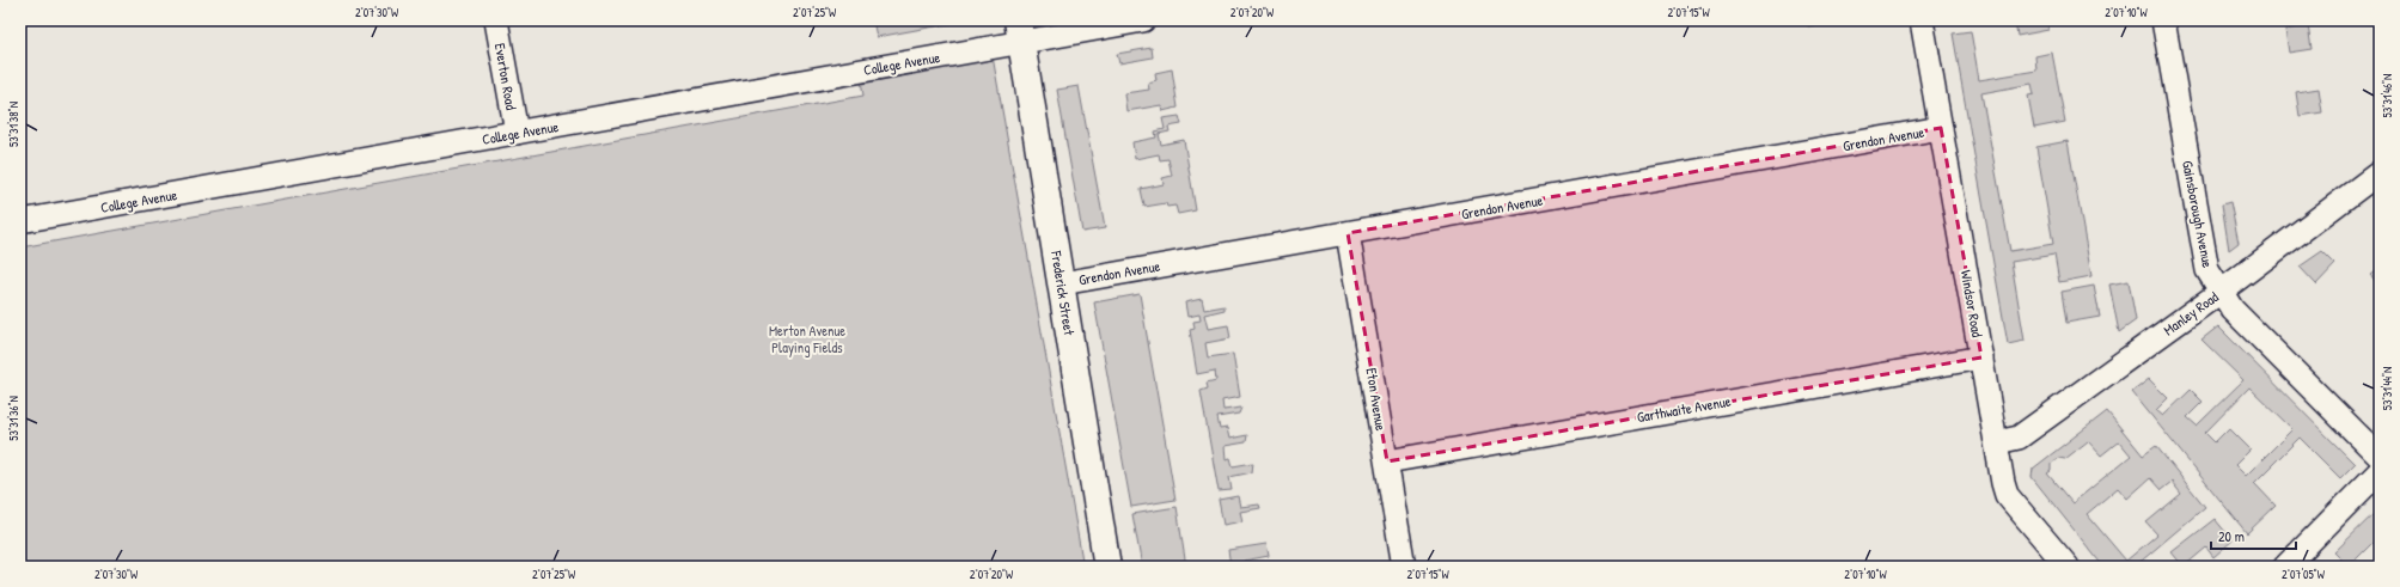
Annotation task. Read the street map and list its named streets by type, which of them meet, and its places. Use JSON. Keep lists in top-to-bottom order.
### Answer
{
  "streets": {
    "main road": ["Frederick Street"],
    "street": [
      "College Avenue",
      "Everton Road",
      "Grendon Avenue",
      "Gainsborough Avenue",
      "Windsor Road",
      "Manley Road",
      "Eton Avenue",
      "Garthwaite Avenue"
    ]
  },
  "crossings": [
    ["College Avenue", "Everton Road"],
    ["College Avenue", "Frederick Street"],
    ["Grendon Avenue", "Frederick Street"],
    ["Grendon Avenue", "Windsor Road"],
    ["Grendon Avenue", "Eton Avenue"],
    ["Gainsborough Avenue", "Manley Road"],
    ["Windsor Road", "Manley Road"],
    ["Windsor Road", "Garthwaite Avenue"],
    ["Eton Avenue", "Garthwaite Avenue"]
  ],
  "parks": ["Merton Avenue Playing Fields"],
  "scale_bar": "20 m",
  "coordinates": [
    "2°07'30\"W",
    "2°07'25\"W",
    "2°07'20\"W",
    "2°07'15\"W",
    "2°07'10\"W",
    "53°31'46\"N",
    "53°31'38\"N",
    "53°31'44\"N",
    "53°31'36\"N",
    "2°07'05\"W"
  ]
}
